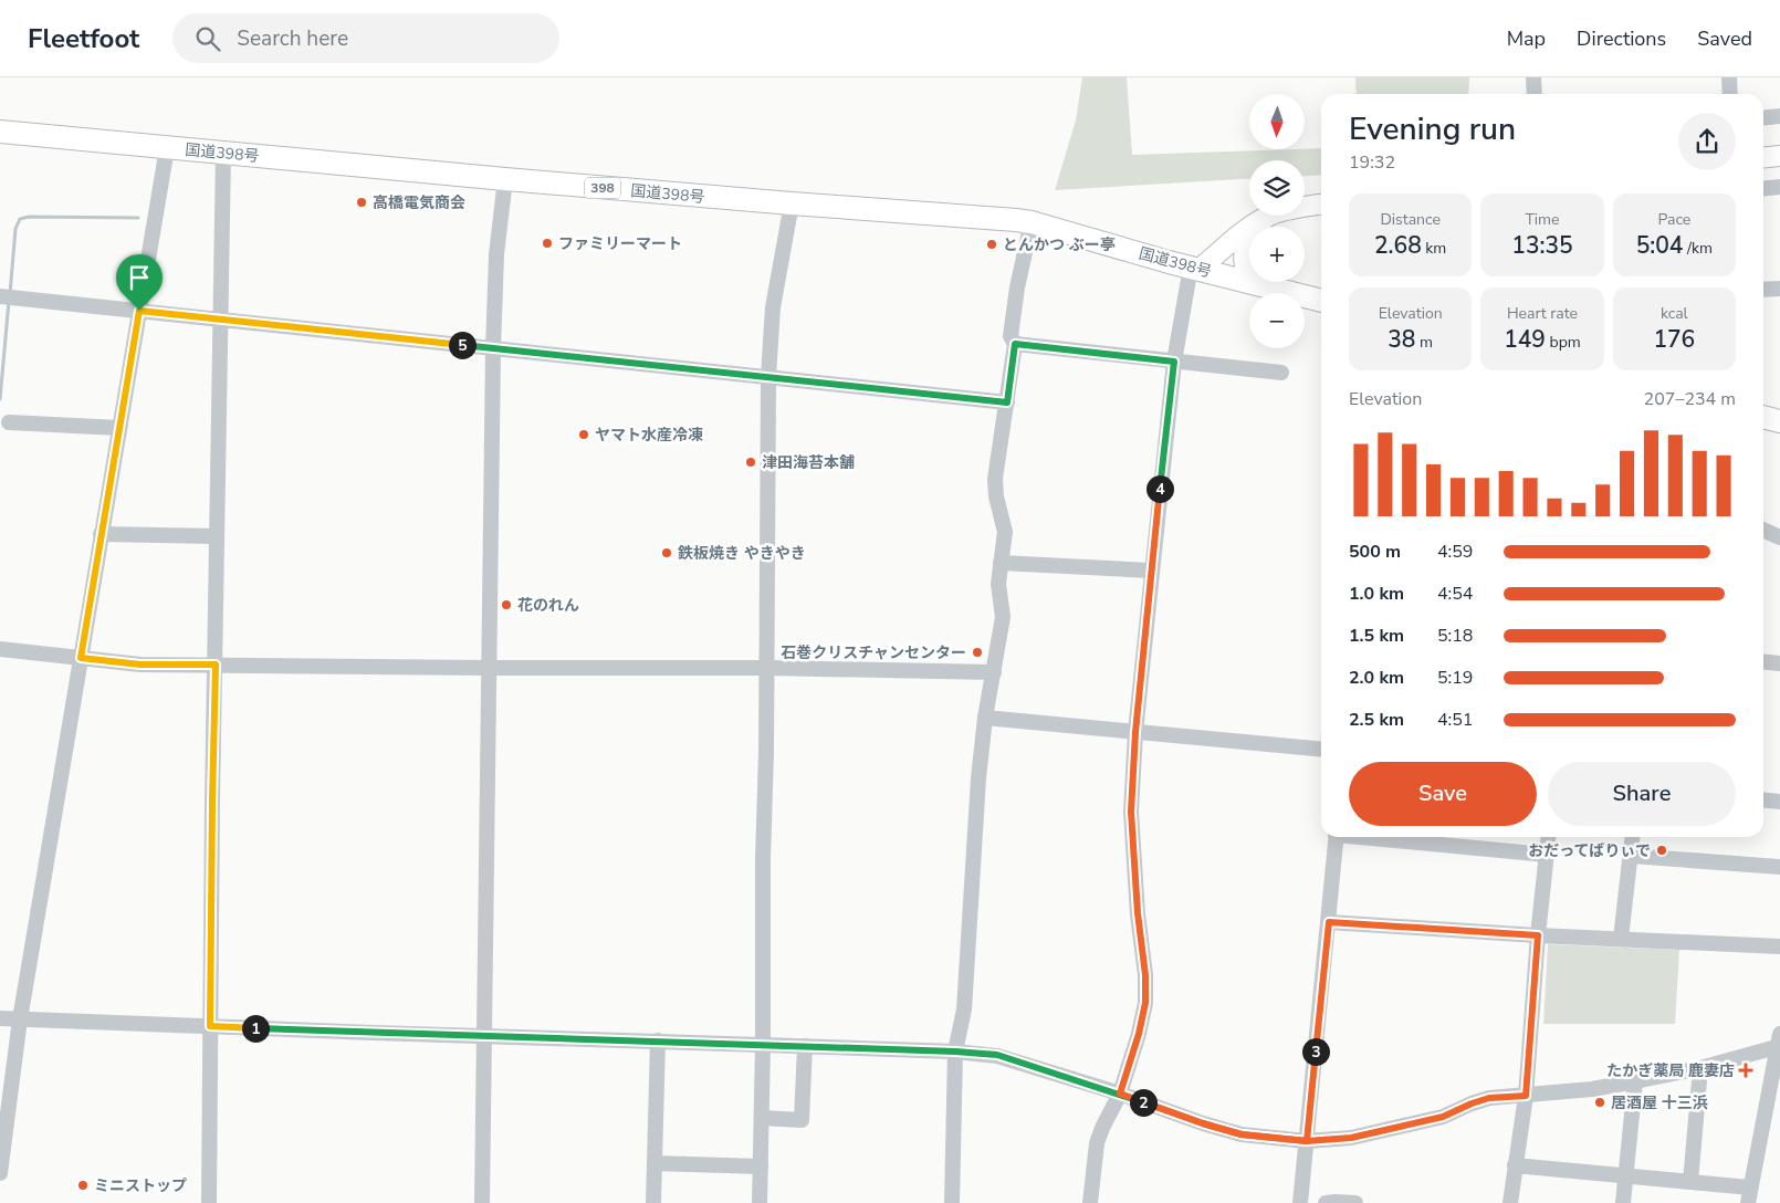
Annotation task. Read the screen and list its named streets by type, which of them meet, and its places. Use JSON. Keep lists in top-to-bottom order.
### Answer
{
  "streets": {
    "highway": ["国道398号", "398"]
  },
  "places": {
    "other": [
      "高橋電気商会",
      "ファミリーマート",
      "とんかつ ぶー亭",
      "ヤマト水産冷凍",
      "津田海苔本舗",
      "鉄板焼き やきやき",
      "花のれん",
      "石巻クリスチャンセンター",
      "おだってばりぃで",
      "居酒屋 十三浜",
      "ミニストップ"
    ],
    "health": ["たかぎ薬局 鹿妻店"]
  },
  "north": "bottom",
  "page": {
    "header": "Fleetfoot",
    "search": "Search here",
    "nav": ["Map", "Directions", "Saved"],
    "map_buttons": ["+", "−"],
    "heading": ["Evening run", "19:32"],
    "stats": [
      ["Distance", "2.68 km"],
      ["Time", "13:35"],
      ["Pace", "5:04 /km"],
      ["Elevation", "38 m"],
      ["Heart rate", "149 bpm"],
      ["kcal", "176"]
    ],
    "pins": [
      "5",
      "4",
      "1",
      "3",
      "2"
    ],
    "chart": ["Elevation", "207–234 m"],
    "list": [
      {
        "name": "500 m",
        "note": "4:59"
      },
      {
        "name": "1.0 km",
        "note": "4:54"
      },
      {
        "name": "1.5 km",
        "note": "5:18"
      },
      {
        "name": "2.0 km",
        "note": "5:19"
      },
      {
        "name": "2.5 km",
        "note": "4:51"
      }
    ],
    "buttons": ["Save", "Share"]
  }
}
